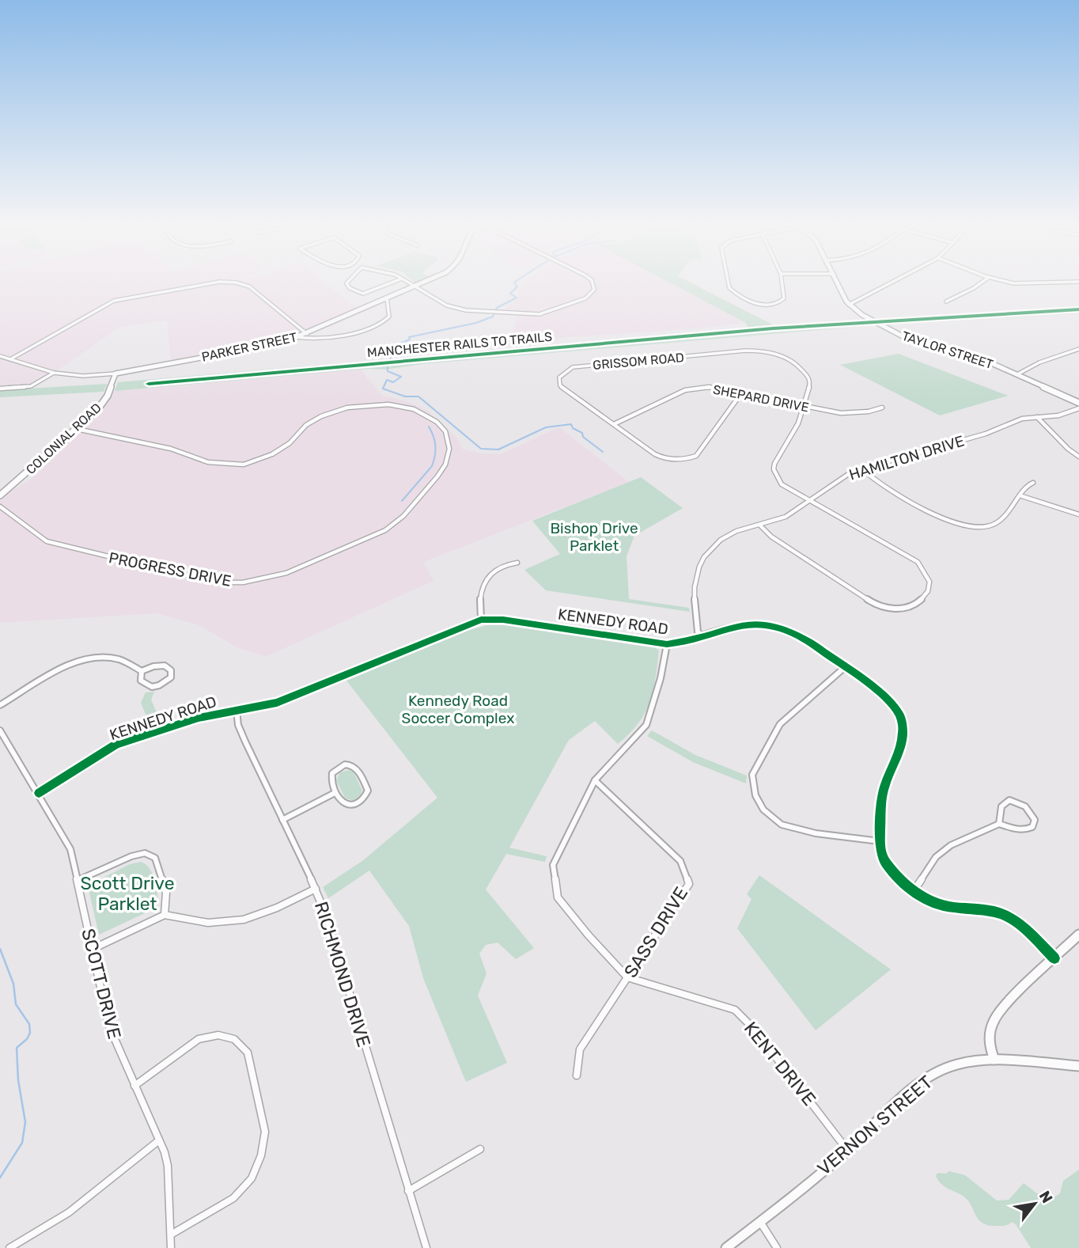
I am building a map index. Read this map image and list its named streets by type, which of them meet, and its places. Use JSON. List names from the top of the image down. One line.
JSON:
{"streets":{"street":["PARKER STREET","TAYLOR STREET","GRISSOM ROAD","SHEPARD DRIVE","COLONIAL ROAD","HAMILTON DRIVE","PROGRESS DRIVE","KENNEDY ROAD","SASS DRIVE","RICHMOND DRIVE","SCOTT DRIVE","KENT DRIVE","VERNON STREET"],"cycle path":["MANCHESTER RAILS TO TRAILS"]},"crossings":[["PARKER STREET","COLONIAL ROAD"],["GRISSOM ROAD","SHEPARD DRIVE"],["GRISSOM ROAD","HAMILTON DRIVE"],["COLONIAL ROAD","PROGRESS DRIVE"],["HAMILTON DRIVE","KENNEDY ROAD"],["KENNEDY ROAD","RICHMOND DRIVE"],["KENNEDY ROAD","SCOTT DRIVE"],["SASS DRIVE","KENT DRIVE"],["KENT DRIVE","VERNON STREET"]],"parks":["Bishop Drive Parklet","Kennedy Road Soccer Complex","Scott Drive Parklet"],"north":"top right"}
